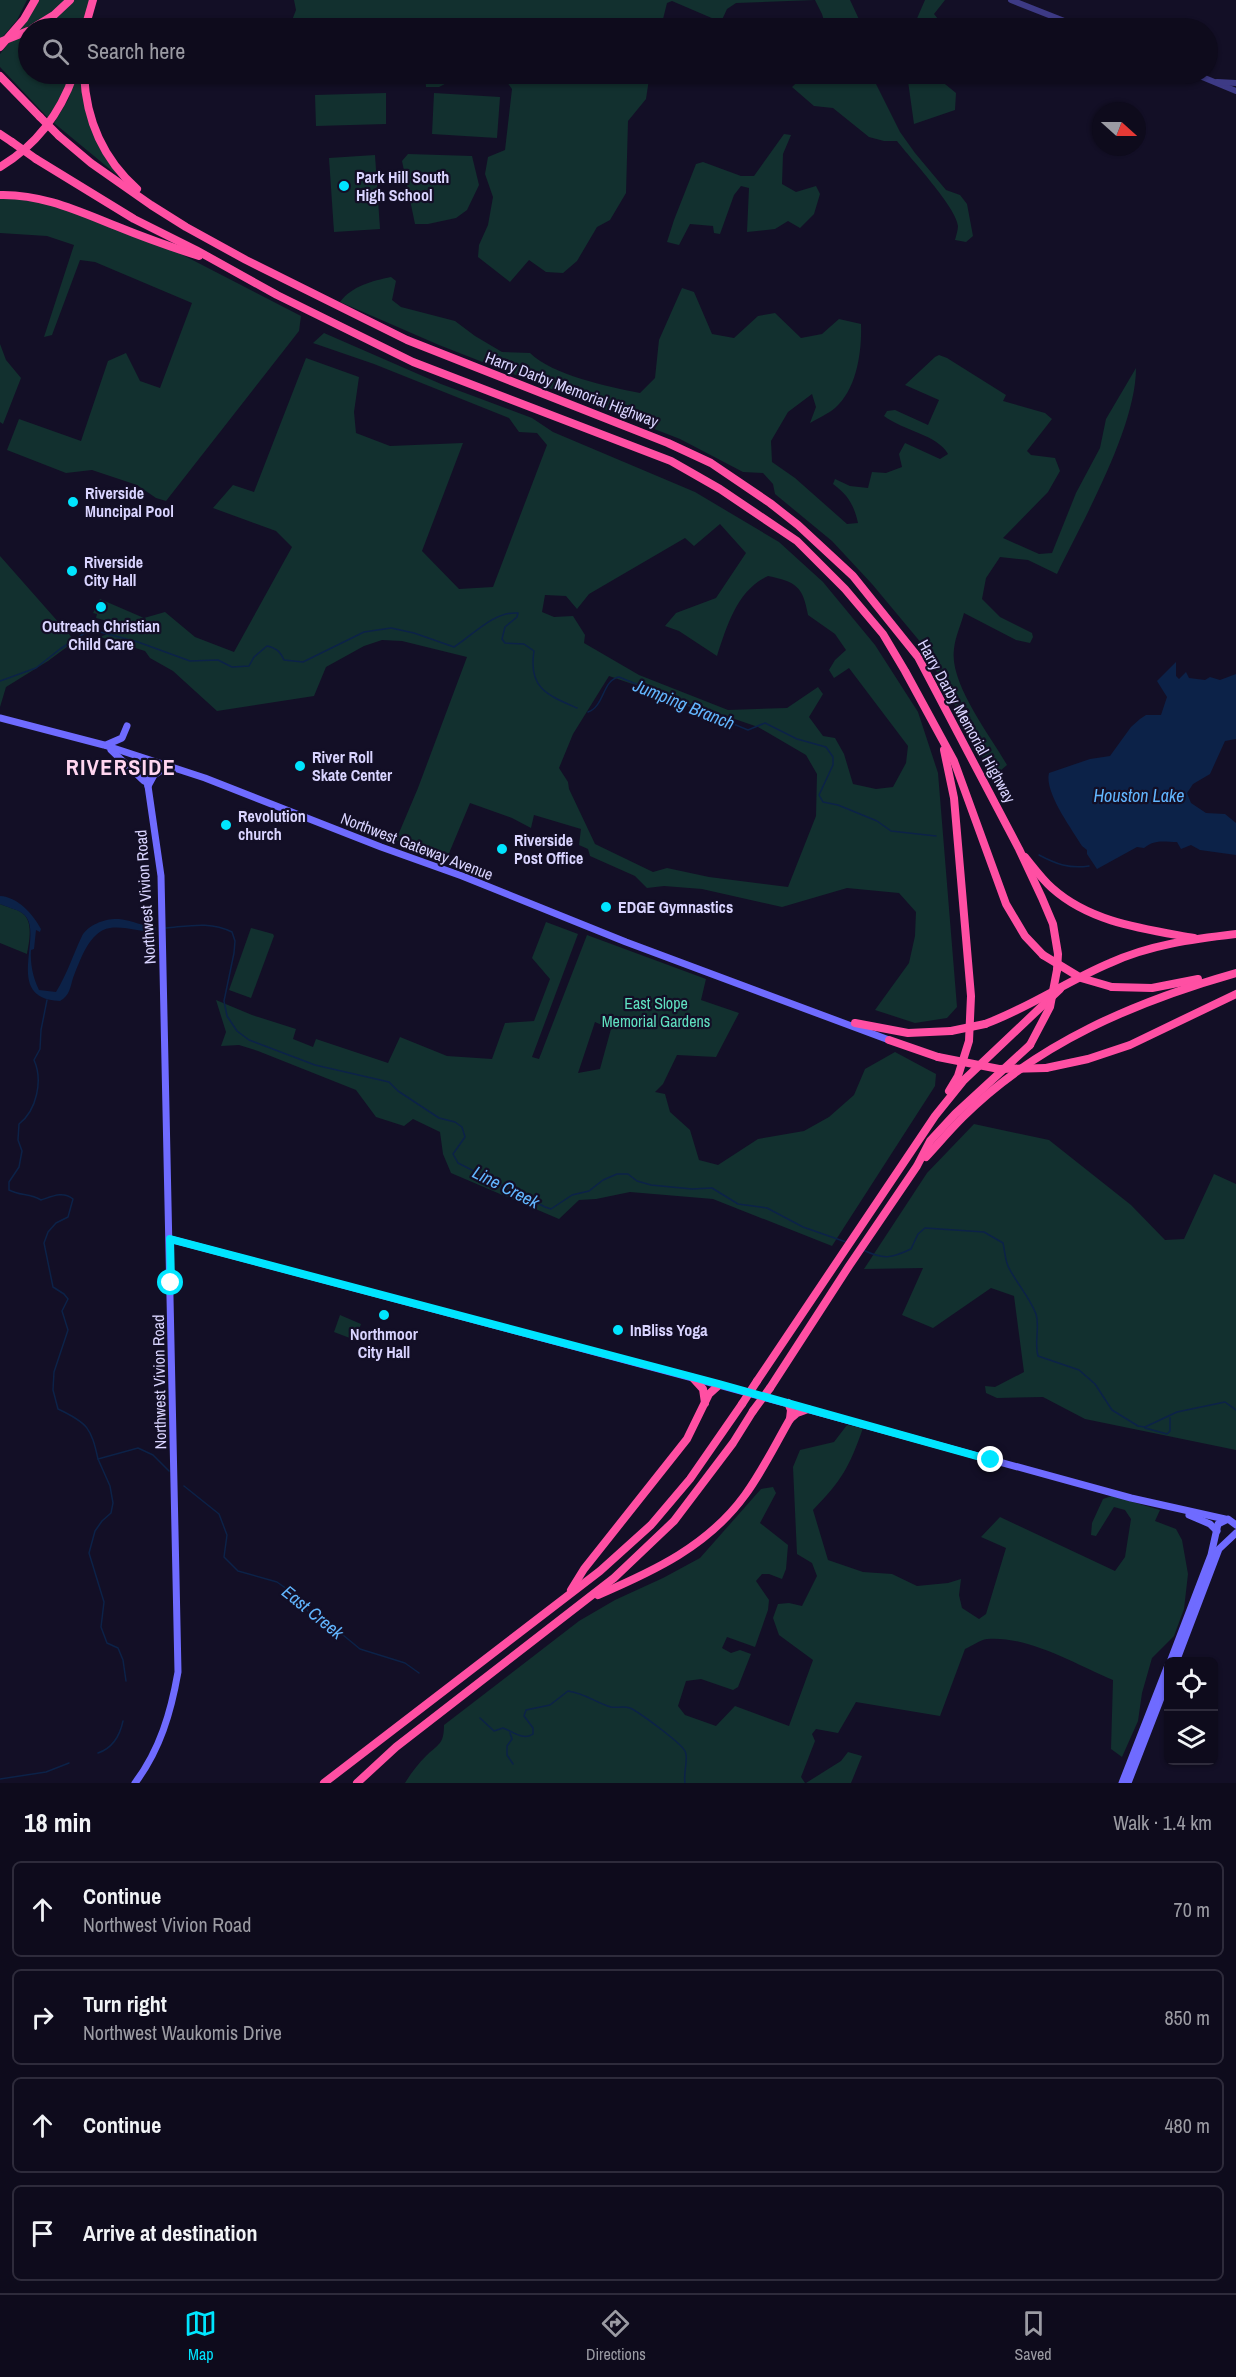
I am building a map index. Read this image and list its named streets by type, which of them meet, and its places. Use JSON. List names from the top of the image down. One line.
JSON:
{"streets":{"highway":["Harry Darby Memorial Highway"],"main road":["Northwest Gateway Avenue","Northwest Vivion Road"]},"crossings":[["Northwest Gateway Avenue","Northwest Vivion Road"]],"districts":["RIVERSIDE"],"water":["Jumping Branch","Houston Lake","Line Creek","East Creek"],"parks":["East Slope Memorial Gardens"],"places":["Park Hill South High School","Riverside Muncipal Pool","Riverside City Hall","Outreach Christian Child Care","River Roll Skate Center","Revolution church","Riverside Post Office","EDGE Gymnastics","Northmoor City Hall","InBliss Yoga"],"north":"right","page":{"search":"Search here","heading":["18 min","Walk · 1.4 km"],"list":[["Continue","Northwest Vivion Road","70 m"],["Turn right","Northwest Waukomis Drive","850 m"],["Continue","480 m"],"Arrive at destination"],"nav":["Map","Directions","Saved"]}}
